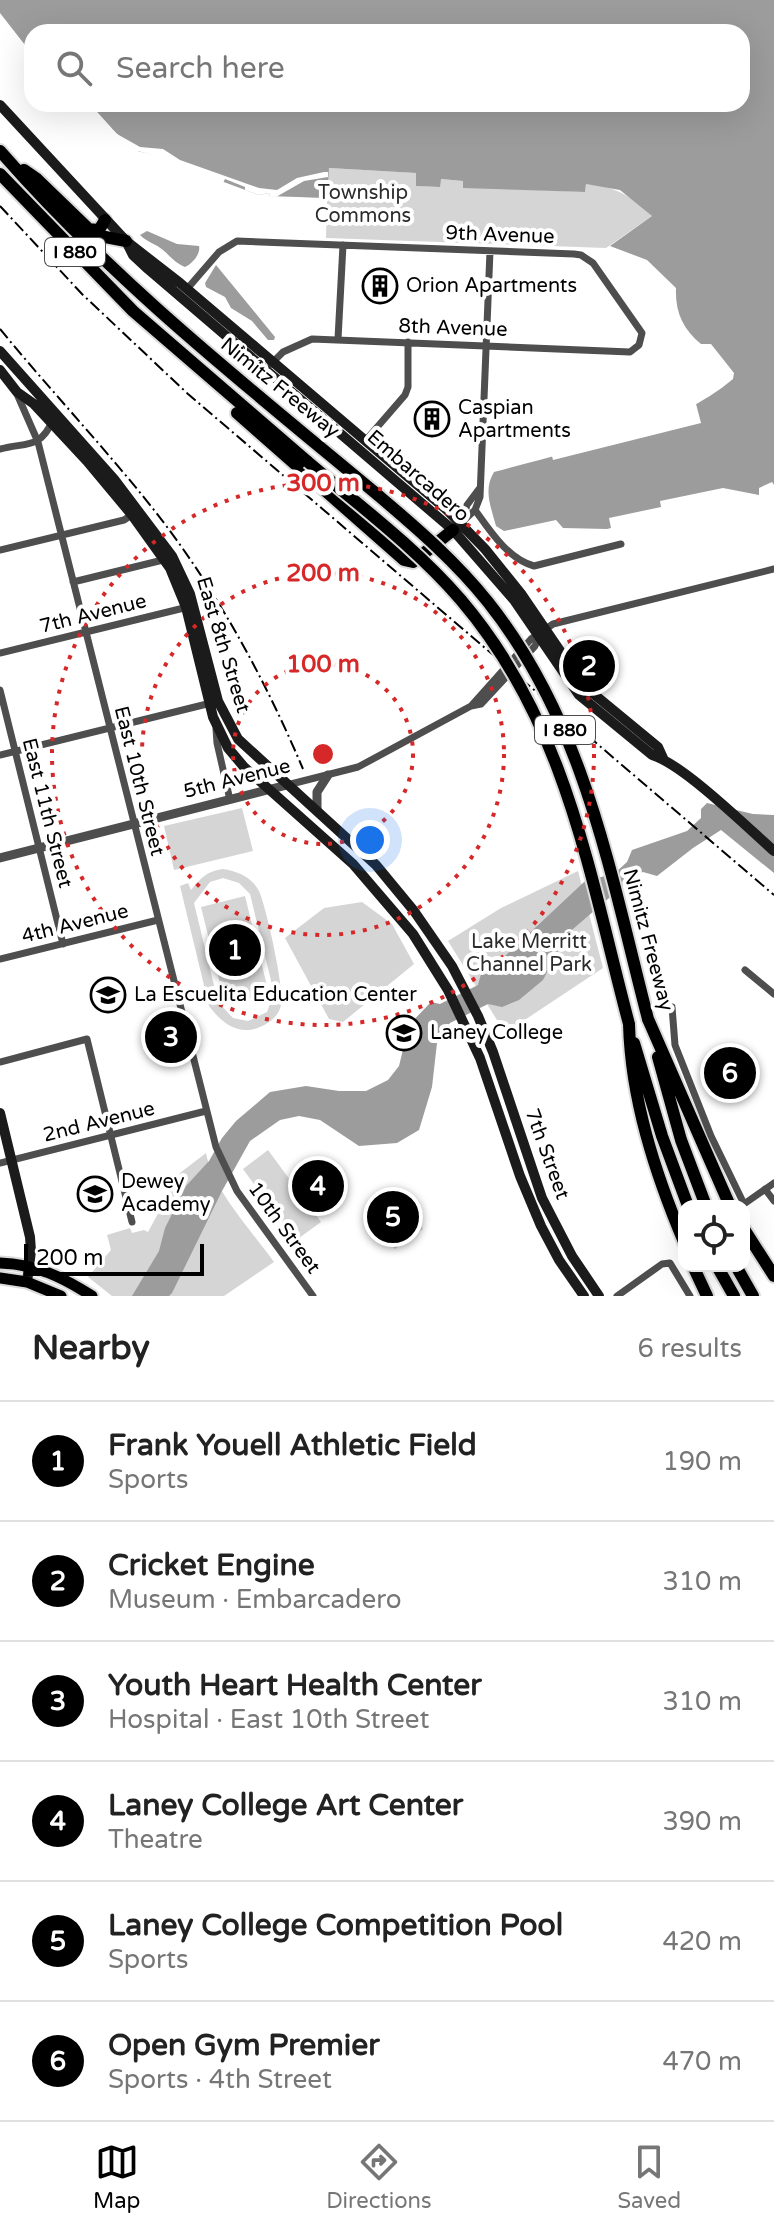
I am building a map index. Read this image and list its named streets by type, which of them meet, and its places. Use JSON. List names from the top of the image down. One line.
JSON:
{"streets":{"highway":["I 880","Nimitz Freeway"],"main road":["Embarcadero","East 8th Street","7th Street"],"street":["9th Avenue","8th Avenue","7th Avenue","5th Avenue","East 10th Street","East 11th Street","4th Avenue","2nd Avenue","10th Street"]},"crossings":[["9th Avenue","8th Avenue"],["9th Avenue","Embarcadero"],["8th Avenue","Embarcadero"],["Embarcadero","5th Avenue"],["7th Avenue","East 8th Street"],["7th Avenue","East 10th Street"],["East 8th Street","5th Avenue"],["East 8th Street","East 10th Street"],["East 8th Street","7th Street"],["5th Avenue","East 10th Street"],["5th Avenue","East 11th Street"],["East 10th Street","4th Avenue"],["East 10th Street","2nd Avenue"],["East 10th Street","10th Street"],["East 11th Street","4th Avenue"]],"parks":["Township Commons","Lake Merritt Channel Park"],"places":{"building":["Orion Apartments","Caspian Apartments"],"school or university":["La Escuelita Education Center","Laney College","Dewey Academy"]},"scale_bar":"200 m","page":{"search":"Search here","pins":["2","1","3","6","4","5"],"scale":"200 m","heading":["Nearby","6 results"],"list":[{"mark":"1","name":"Frank Youell Athletic Field","note":"Sports","value":"190 m"},{"mark":"2","name":"Cricket Engine","note":"Museum · Embarcadero","value":"310 m"},{"mark":"3","name":"Youth Heart Health Center","note":"Hospital · East 10th Street","value":"310 m"},{"mark":"4","name":"Laney College Art Center","note":"Theatre","value":"390 m"},{"mark":"5","name":"Laney College Competition Pool","note":"Sports","value":"420 m"},{"mark":"6","name":"Open Gym Premier","note":"Sports · 4th Street","value":"470 m"}],"nav":["Map","Directions","Saved"]},"rings":["300 m","200 m","100 m"]}
